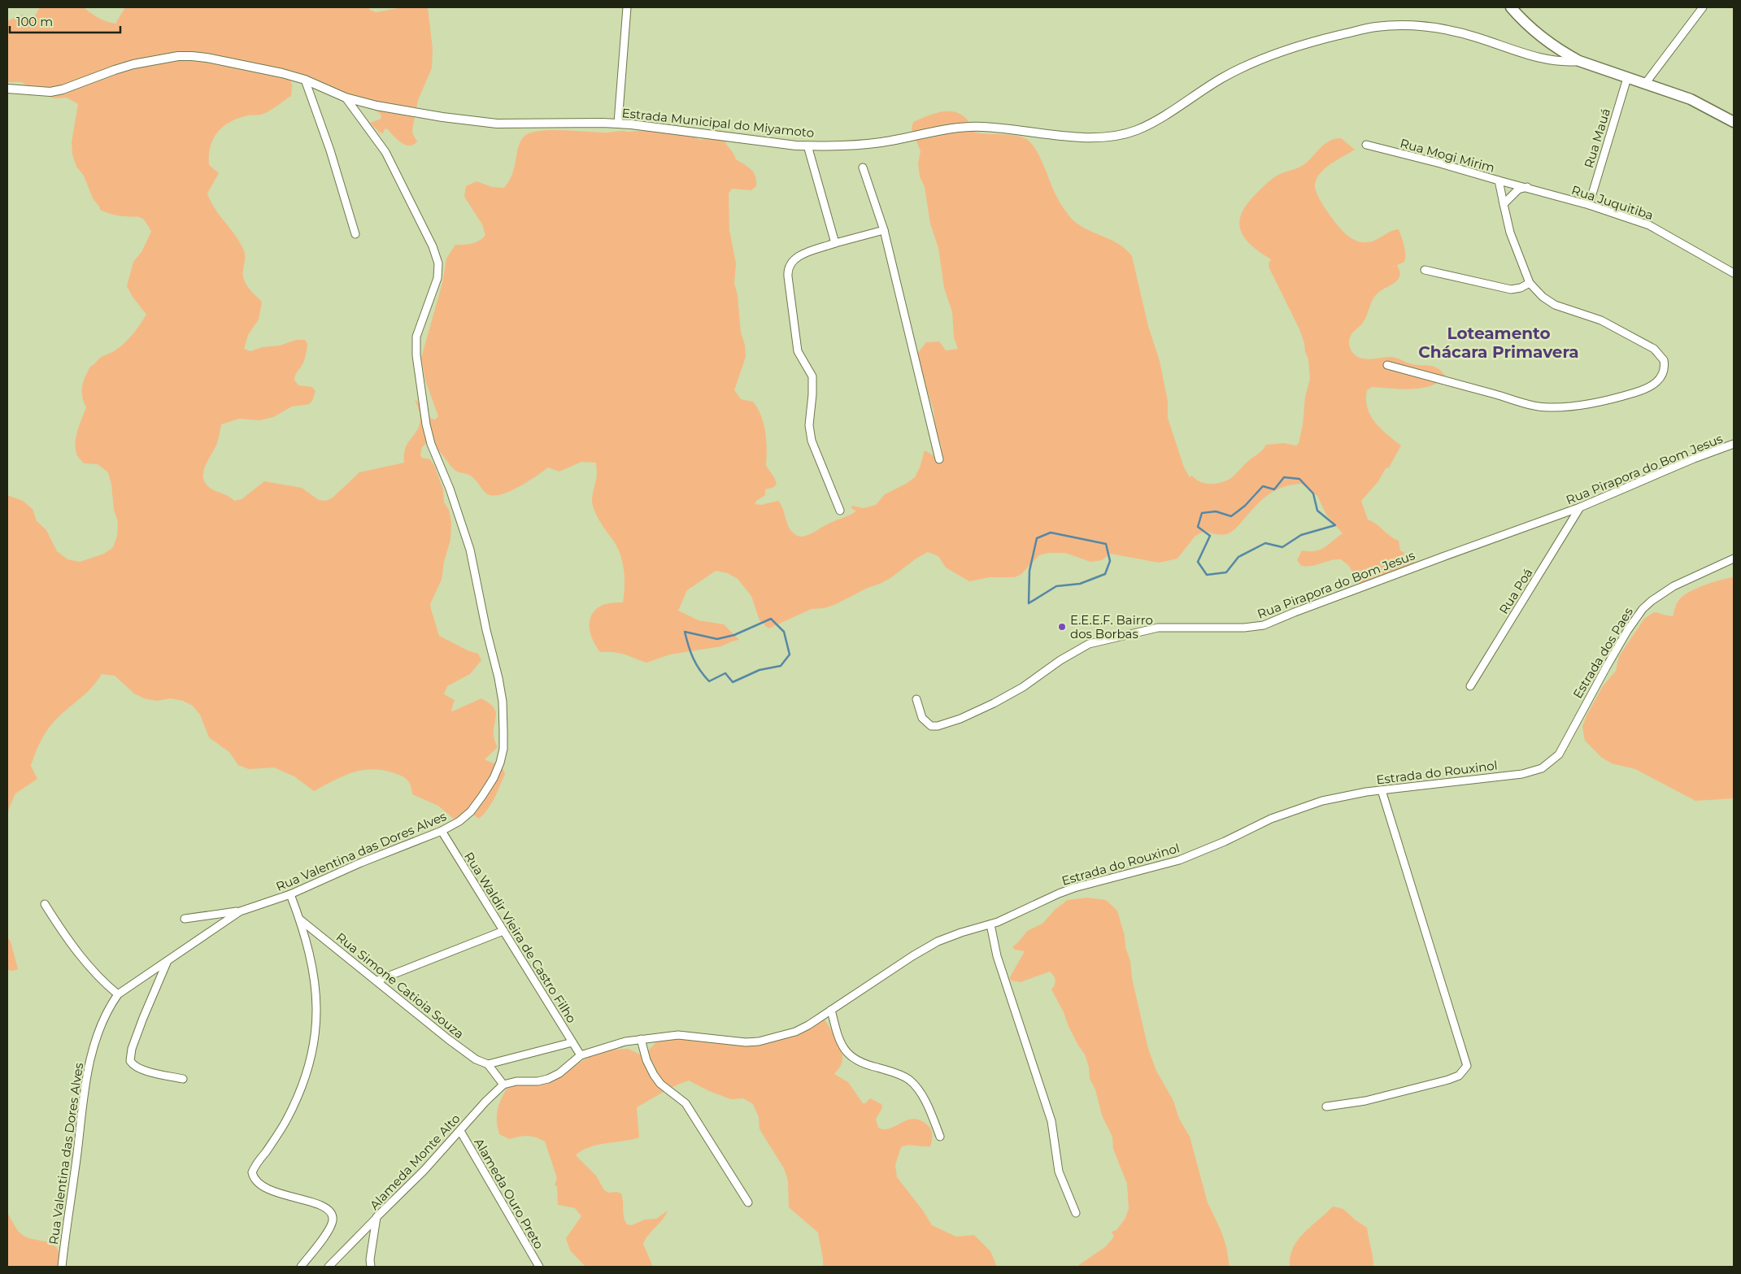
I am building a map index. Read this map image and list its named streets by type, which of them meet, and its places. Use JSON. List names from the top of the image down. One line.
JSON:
{"streets":{"street":["Estrada Municipal do Miyamoto","Rua Mauá","Rua Mogi Mirim","Rua Juquitiba","Rua Pirapora do Bom Jesus","Rua Poá","Estrada dos Paes","Estrada do Rouxinol","Rua Valentina das Dores Alves","Rua Waldir Vieira de Castro Filho","Rua Simone Catioia Souza","Alameda Monte Alto","Alameda Ouro Preto"]},"crossings":[["Estrada Municipal do Miyamoto","Rua Valentina das Dores Alves"],["Rua Mauá","Rua Juquitiba"],["Rua Mogi Mirim","Rua Juquitiba"],["Rua Pirapora do Bom Jesus","Rua Poá"],["Estrada dos Paes","Estrada do Rouxinol"],["Estrada do Rouxinol","Rua Waldir Vieira de Castro Filho"],["Estrada do Rouxinol","Rua Simone Catioia Souza"],["Estrada do Rouxinol","Alameda Monte Alto"],["Rua Valentina das Dores Alves","Rua Waldir Vieira de Castro Filho"],["Rua Simone Catioia Souza","Alameda Monte Alto"],["Alameda Monte Alto","Alameda Ouro Preto"]],"districts":["Loteamento Chácara Primavera"],"places":["E.E.E.F. Bairro dos Borbas"],"scale_bar":"100 m"}
